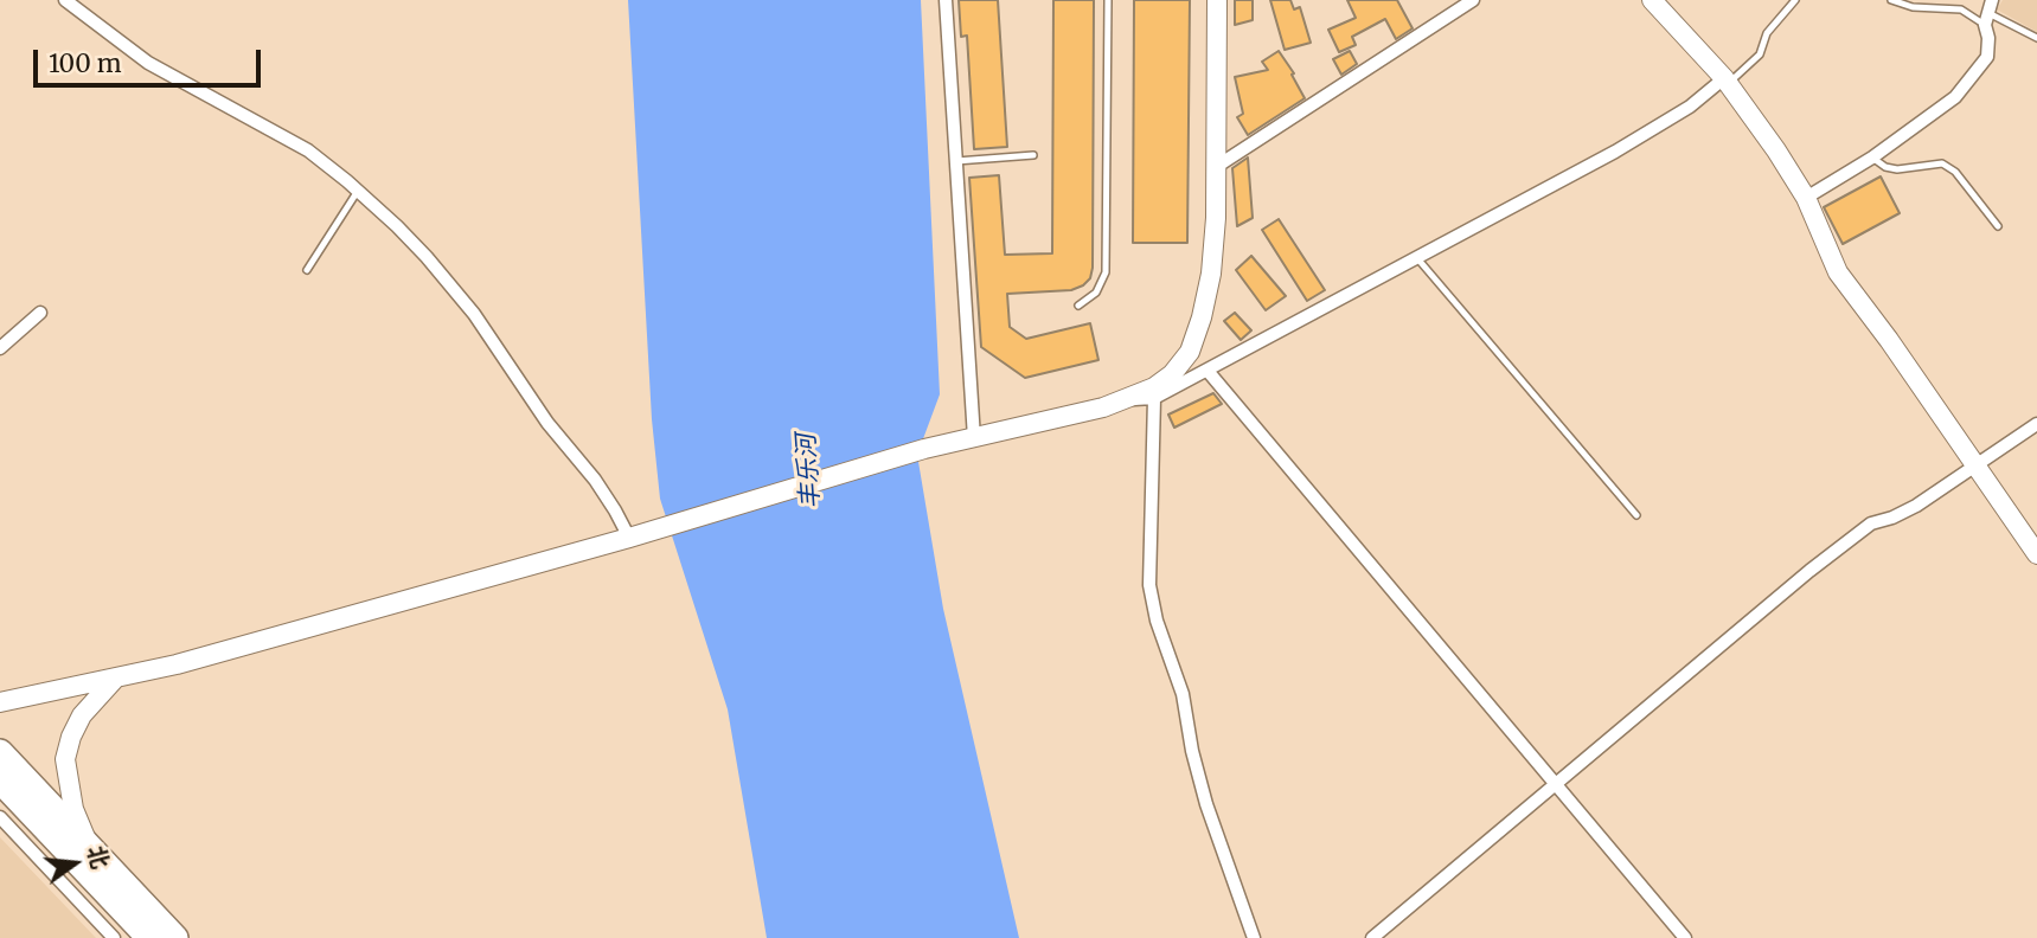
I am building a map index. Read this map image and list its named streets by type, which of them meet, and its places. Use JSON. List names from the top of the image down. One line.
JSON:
{"water":["丰乐河"],"scale_bar":"100 m","north":"right"}
